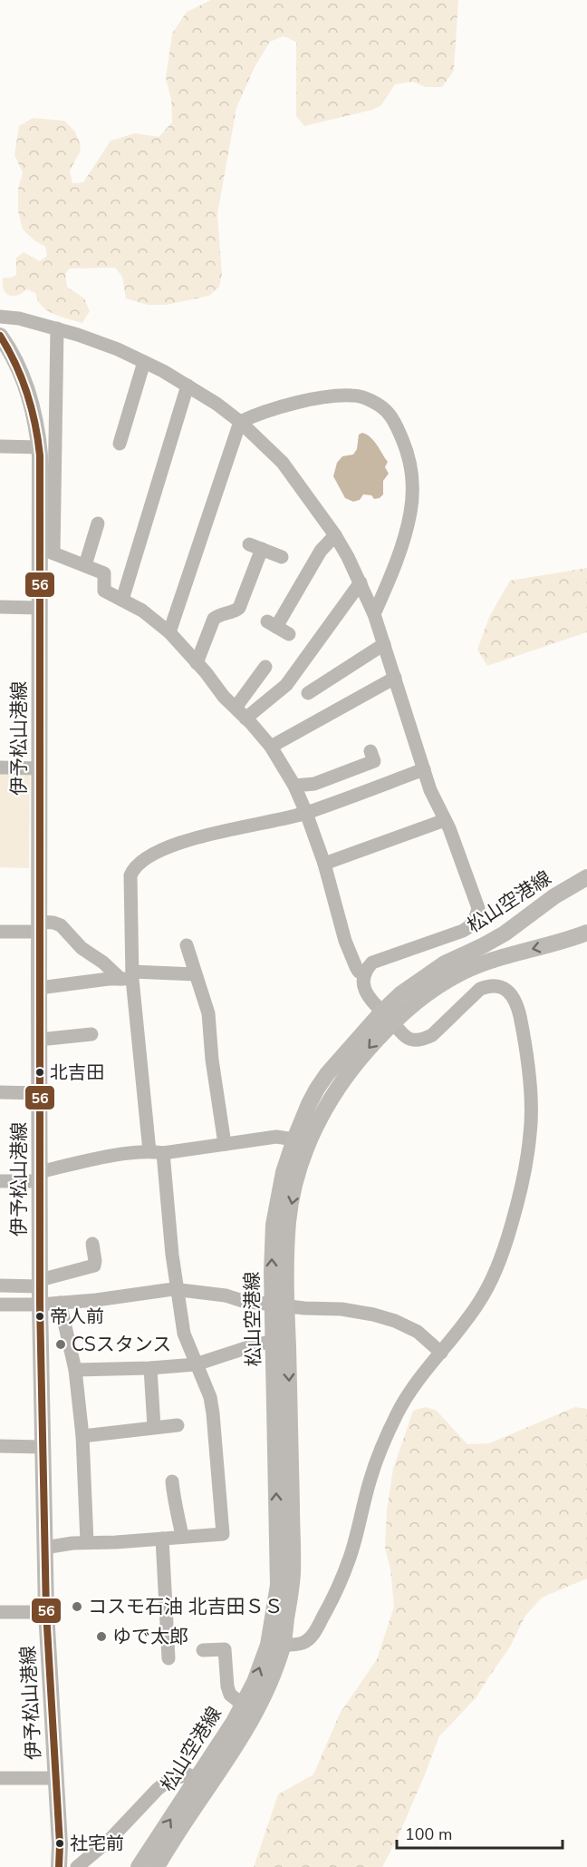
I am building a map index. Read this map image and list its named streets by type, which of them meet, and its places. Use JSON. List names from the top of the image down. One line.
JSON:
{"streets":{"main road":["伊予松山港線","松山空港線"]},"places":["北吉田","帝人前","CSスタンス","コスモ石油 北吉田ＳＳ","ゆで太郎","社宅前"],"lines":["transit line 56"],"scale_bar":"100 m"}
